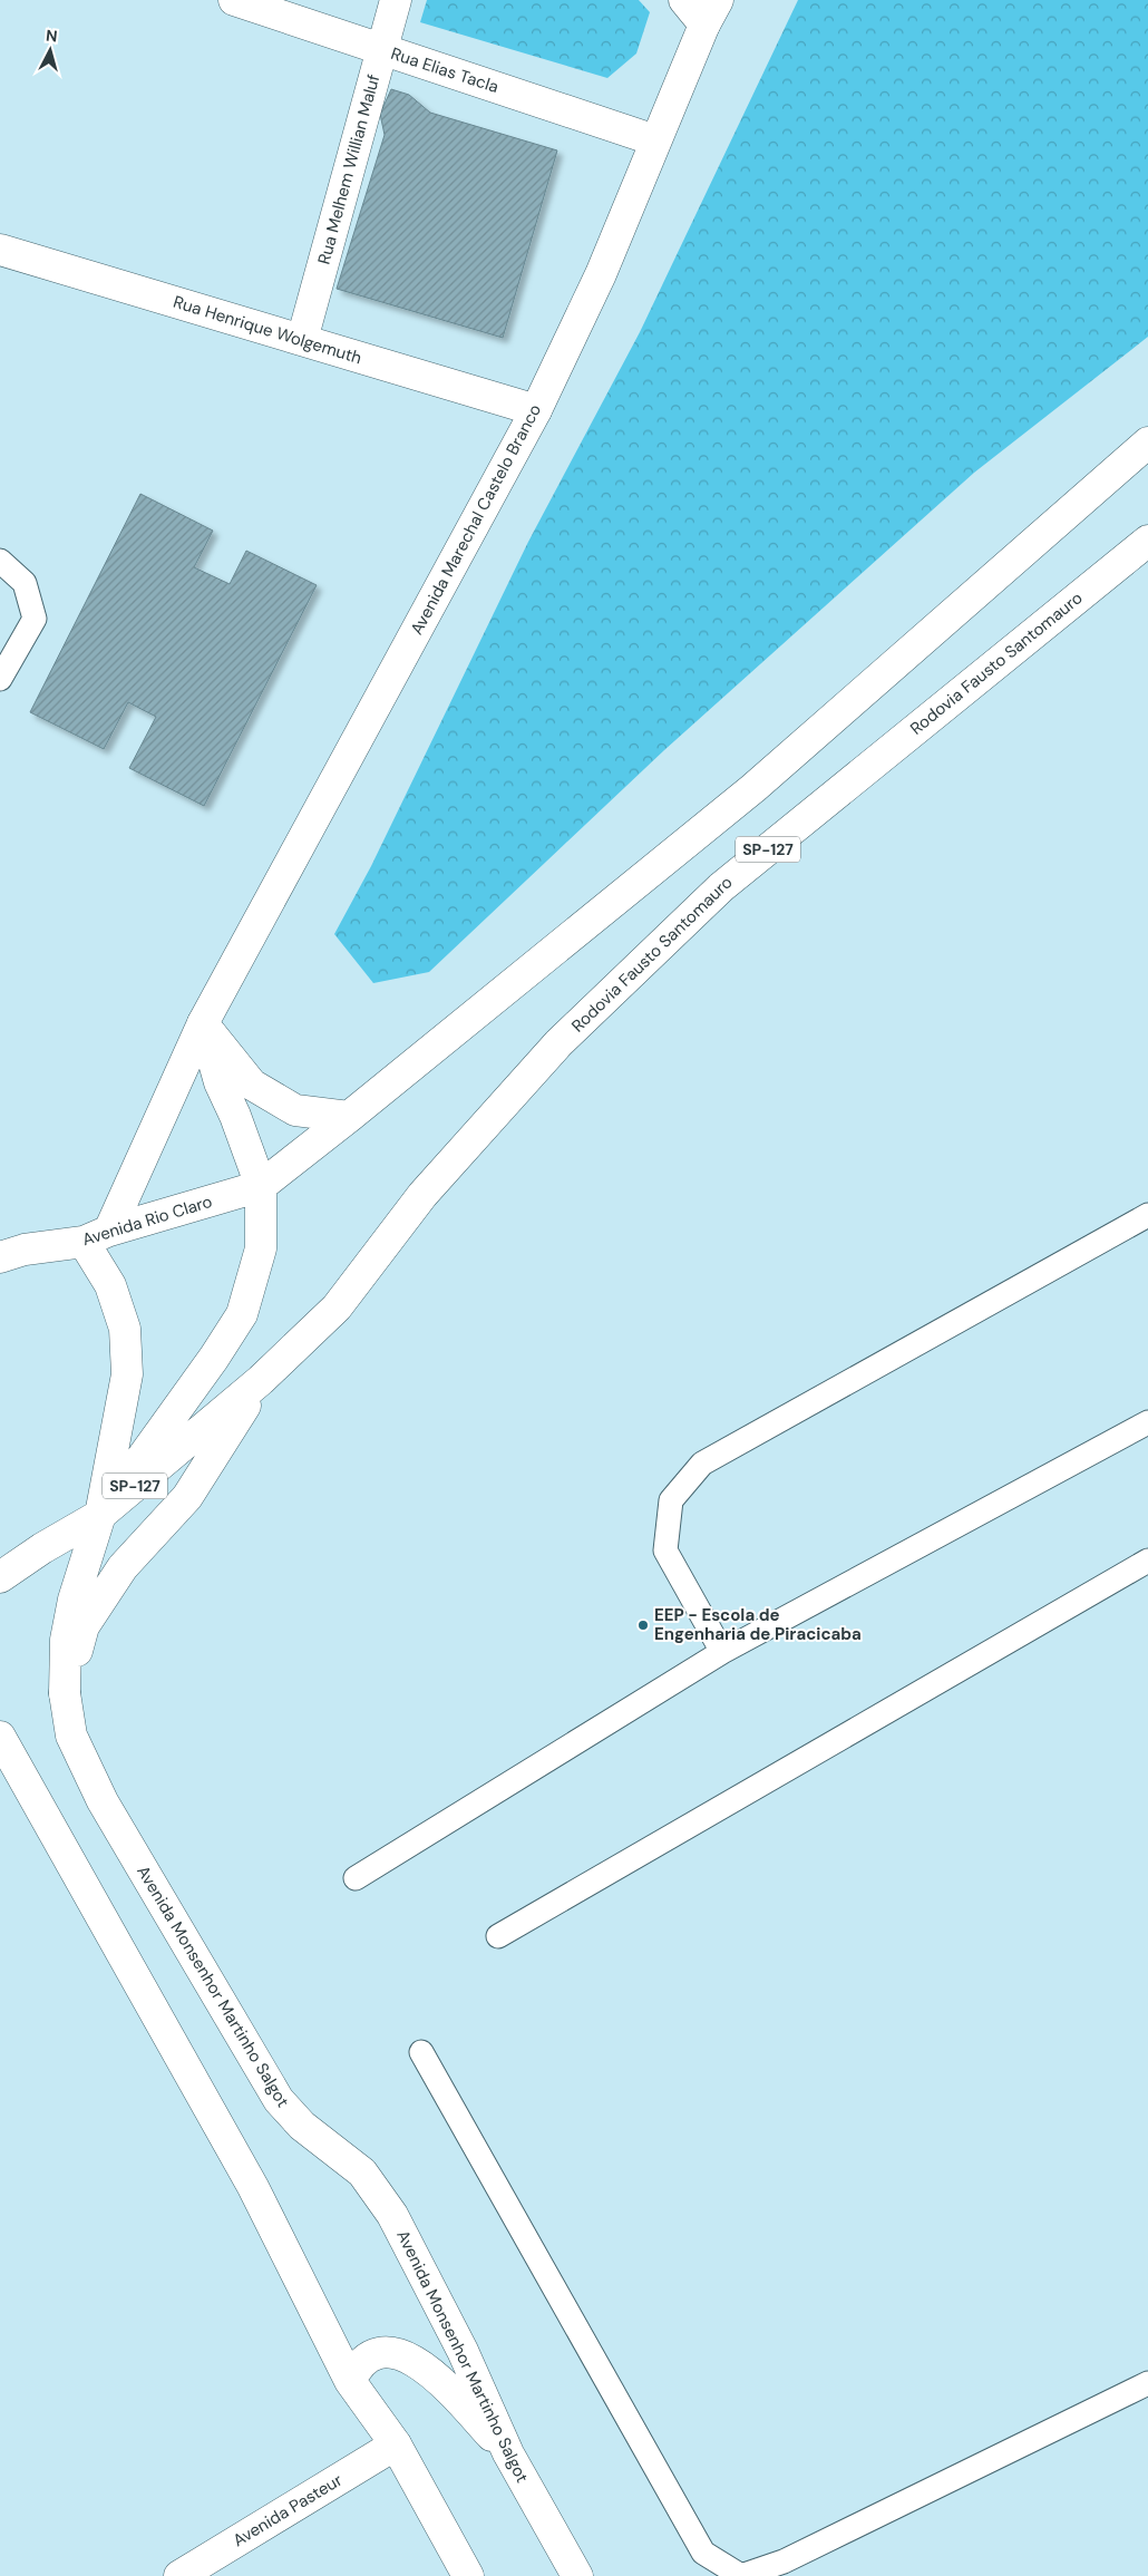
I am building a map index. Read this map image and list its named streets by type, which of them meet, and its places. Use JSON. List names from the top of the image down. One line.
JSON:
{"streets":{"main road":["Rua Elias Tacla","Rua Melhem Willian Maluf","Rua Henrique Wolgemuth","Avenida Marechal Castelo Branco","Rodovia Fausto Santomauro","SP-127","Avenida Rio Claro","Avenida Monsenhor Martinho Salgot","Avenida Pasteur"]},"crossings":[["Rua Elias Tacla","Rua Melhem Willian Maluf"],["Rua Elias Tacla","Avenida Marechal Castelo Branco"],["Rua Melhem Willian Maluf","Rua Henrique Wolgemuth"],["Rua Henrique Wolgemuth","Avenida Marechal Castelo Branco"],["Avenida Marechal Castelo Branco","Avenida Rio Claro"],["Rodovia Fausto Santomauro","SP-127"],["SP-127","Avenida Monsenhor Martinho Salgot"]],"places":["EEP - Escola de Engenharia de Piracicaba"],"north":"top"}
